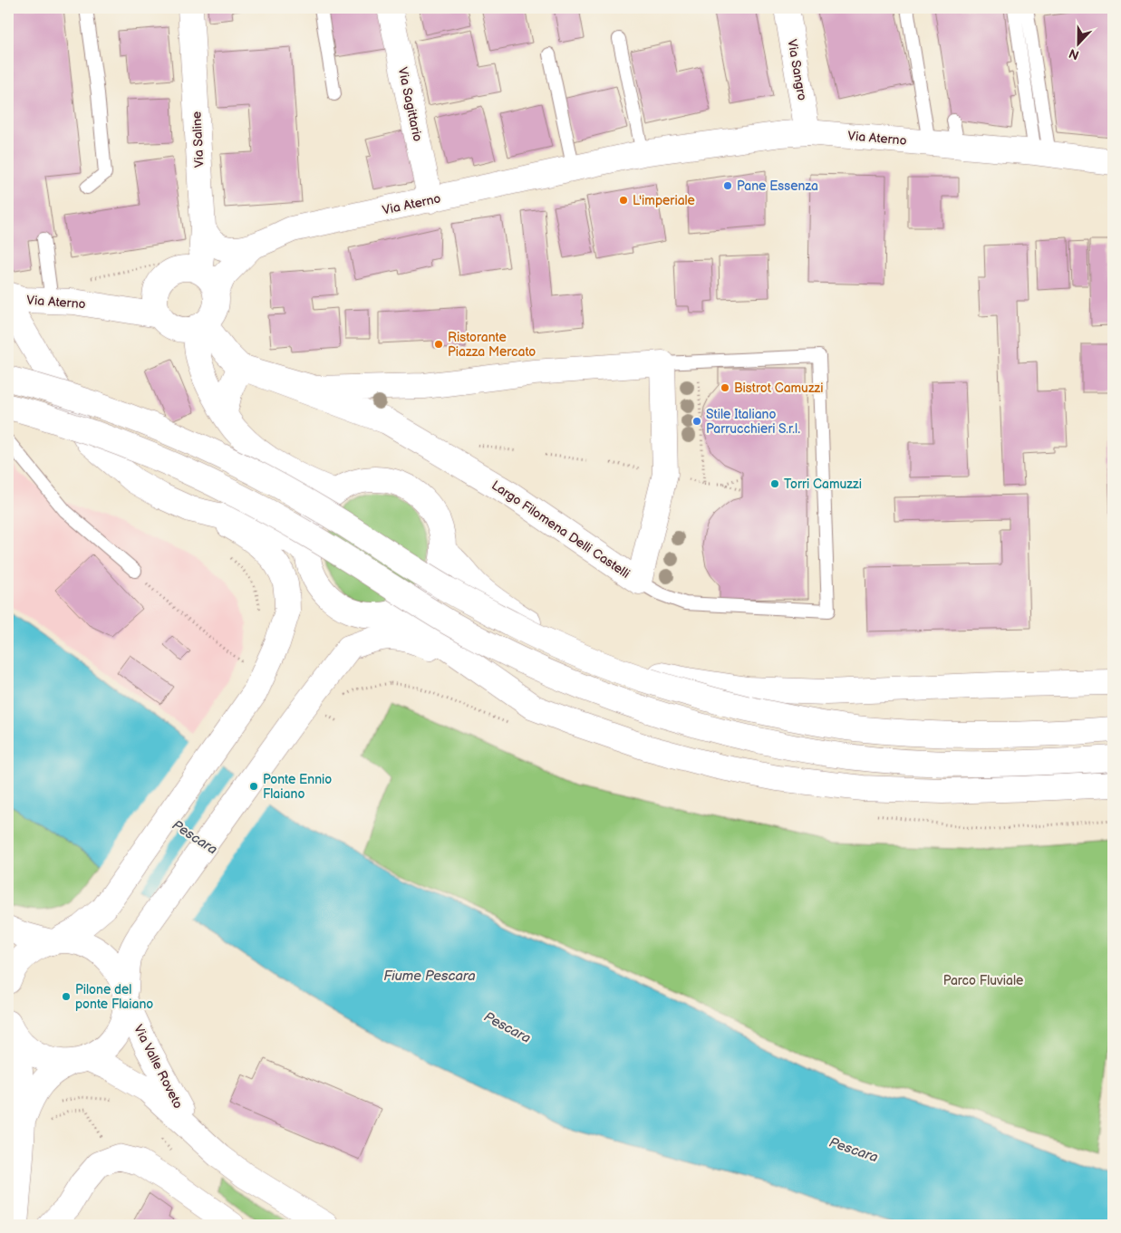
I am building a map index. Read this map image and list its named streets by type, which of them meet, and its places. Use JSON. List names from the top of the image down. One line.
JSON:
{"streets":{"main road":["Via Sangro","Via Sagittario","Via Aterno","Via Saline","Largo Filomena Delli Castelli","Via Valle Roveto"]},"crossings":[["Via Sangro","Via Aterno"],["Via Sagittario","Via Aterno"],["Via Aterno","Via Saline"],["Via Aterno","Largo Filomena Delli Castelli"],["Via Saline","Largo Filomena Delli Castelli"]],"water":["Pescara","Fiume Pescara"],"parks":["Parco Fluviale"],"places":["Pane Essenza","L'imperiale","Ristorante Piazza Mercato","Bistrot Camuzzi","Stile Italiano Parrucchieri S.r.l.","Torri Camuzzi","Ponte Ennio Flaiano","Pilone del ponte Flaiano"],"north":"bottom"}
